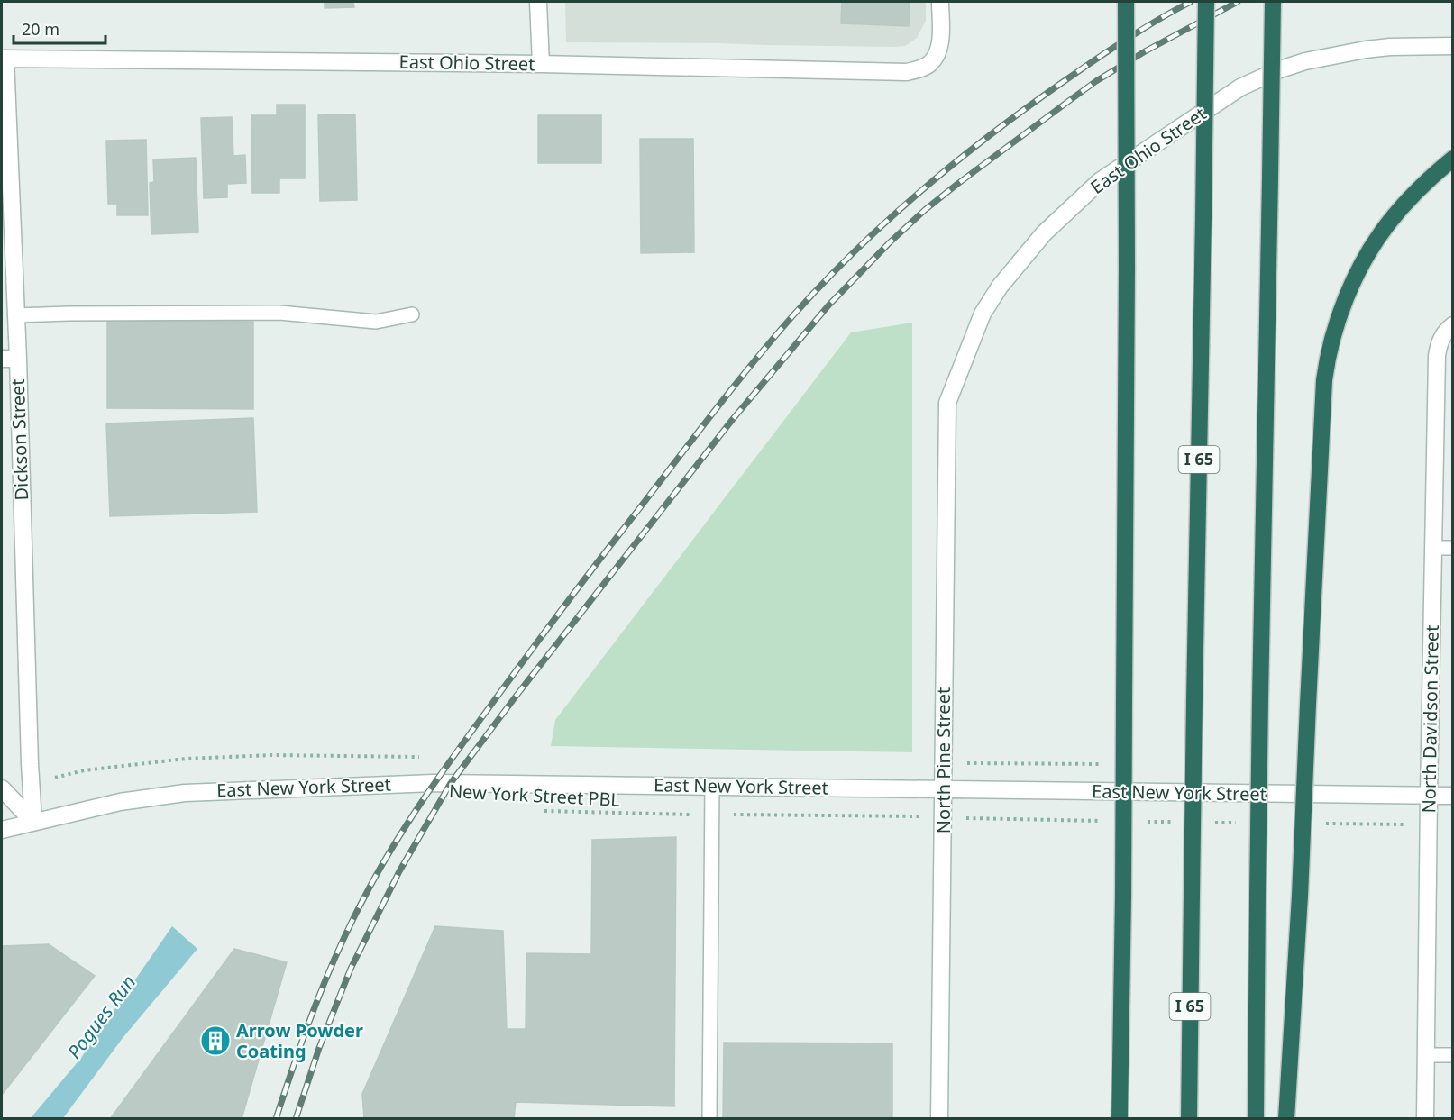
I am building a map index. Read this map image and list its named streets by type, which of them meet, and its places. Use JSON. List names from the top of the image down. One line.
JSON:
{"streets":{"highway":["I 65"],"main road":["East Ohio Street","Dickson Street","North Davidson Street","North Pine Street","East New York Street"],"path":["New York Street PBL"]},"crossings":[["East Ohio Street","Dickson Street"],["East Ohio Street","North Pine Street"],["Dickson Street","East New York Street"],["North Davidson Street","East New York Street"],["North Pine Street","East New York Street"]],"water":["Pogues Run"],"places":{"building":["Arrow Powder Coating"]},"scale_bar":"20 m"}
